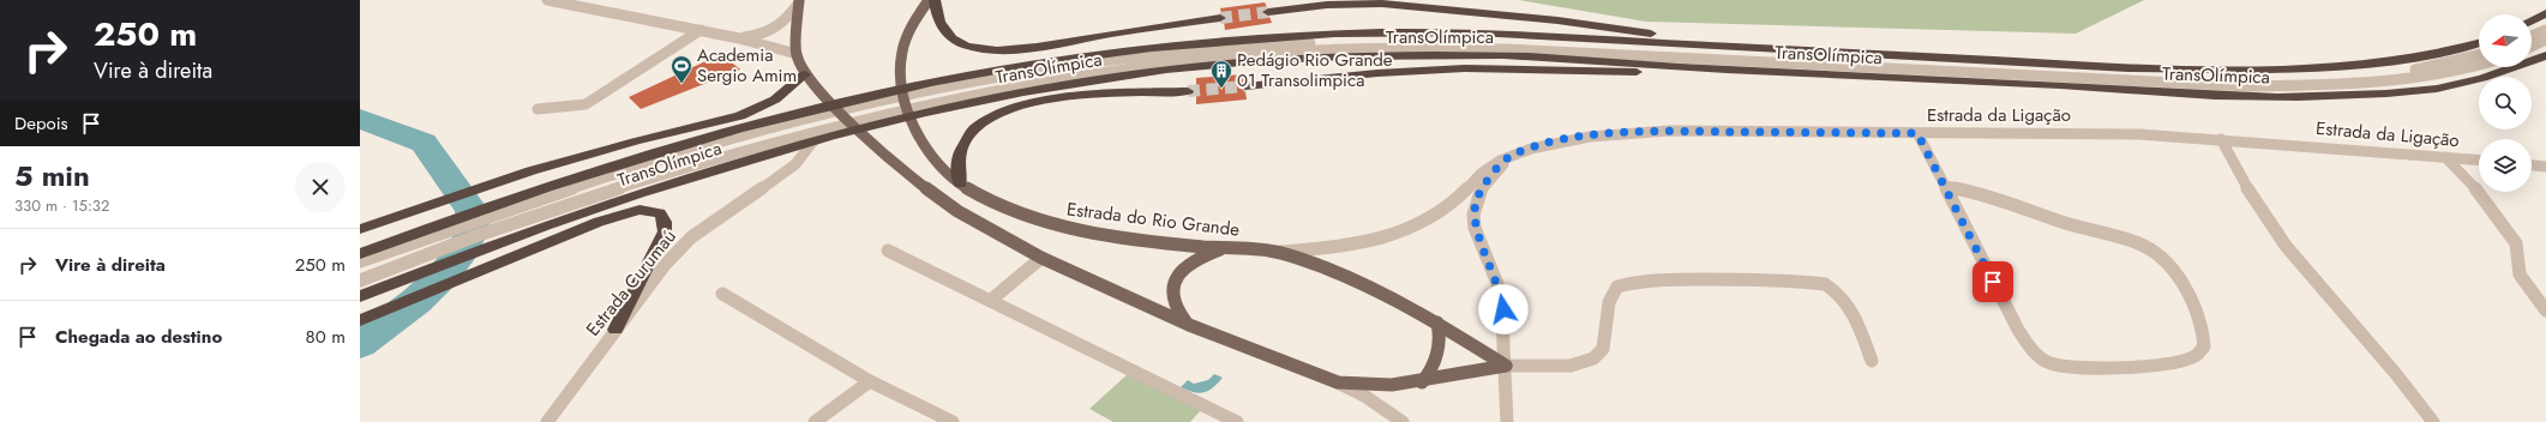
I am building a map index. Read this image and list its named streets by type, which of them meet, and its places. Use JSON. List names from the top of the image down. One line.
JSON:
{"streets":{"highway":["TransOlímpica"],"main road":["Estrada do Rio Grande"],"street":["Estrada da Ligação","Estrada Curumaú"]},"crossings":[["Estrada da Ligação","Estrada do Rio Grande"]],"places":{"sports":["Academia Sergio Amim"],"building":["Pedágio Rio Grande 01 Transolimpica"]},"north":"left","page":{"turn":["250 m","Vire à direita"],"then":"Depois","heading":["5 min","330 m · 15:32"],"list":[{"name":"Vire à direita","value":"250 m"},{"name":"Chegada ao destino","value":"80 m"}]}}
